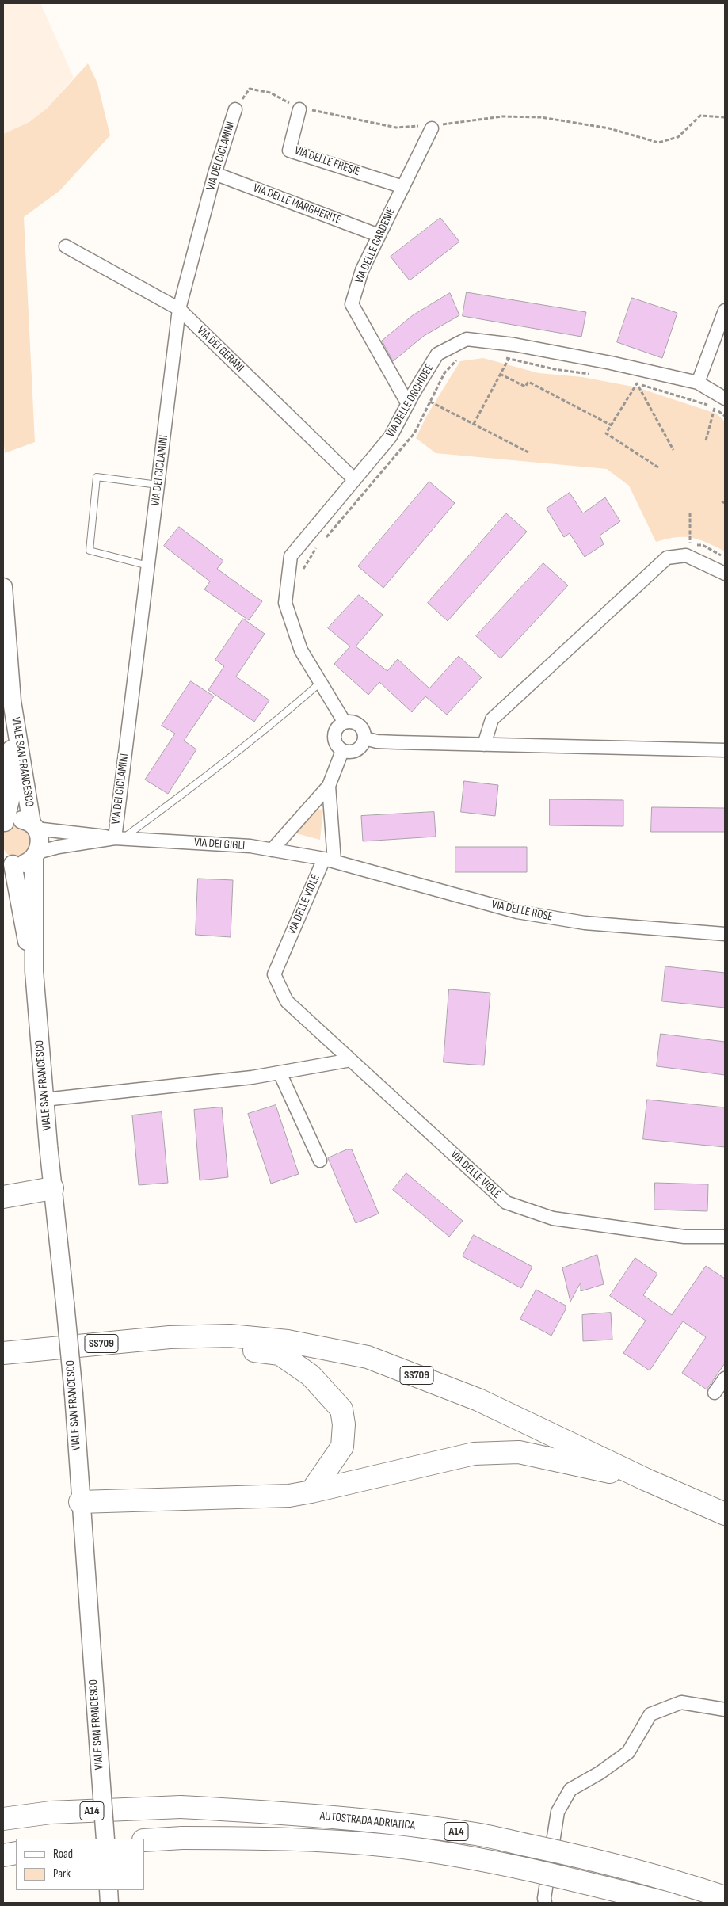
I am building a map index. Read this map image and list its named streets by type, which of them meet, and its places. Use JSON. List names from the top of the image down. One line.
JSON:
{"streets":{"highway":["SS709","A14","AUTOSTRADA ADRIATICA"],"street":["VIA DEI CICLAMINI","VIA DELLE FRESIE","VIA DELLE MARGHERITE","VIA DELLE GARDENIE","VIA DEI GERANI","VIA DELLE ORCHIDEE","VIALE SAN FRANCESCO","VIA DEI GIGLI","VIA DELLE VIOLE","VIA DELLE ROSE"]},"crossings":[["VIA DEI CICLAMINI","VIA DELLE MARGHERITE"],["VIA DEI CICLAMINI","VIA DEI GERANI"],["VIA DEI CICLAMINI","VIA DEI GIGLI"],["VIA DELLE FRESIE","VIA DELLE GARDENIE"],["VIA DELLE MARGHERITE","VIA DELLE GARDENIE"],["VIA DELLE GARDENIE","VIA DELLE ORCHIDEE"],["VIA DEI GERANI","VIA DELLE ORCHIDEE"],["VIALE SAN FRANCESCO","VIA DEI GIGLI"],["VIA DEI GIGLI","VIA DELLE VIOLE"],["VIA DEI GIGLI","VIA DELLE ROSE"],["VIA DELLE VIOLE","VIA DELLE ROSE"]],"legend":["Road","Park"]}
